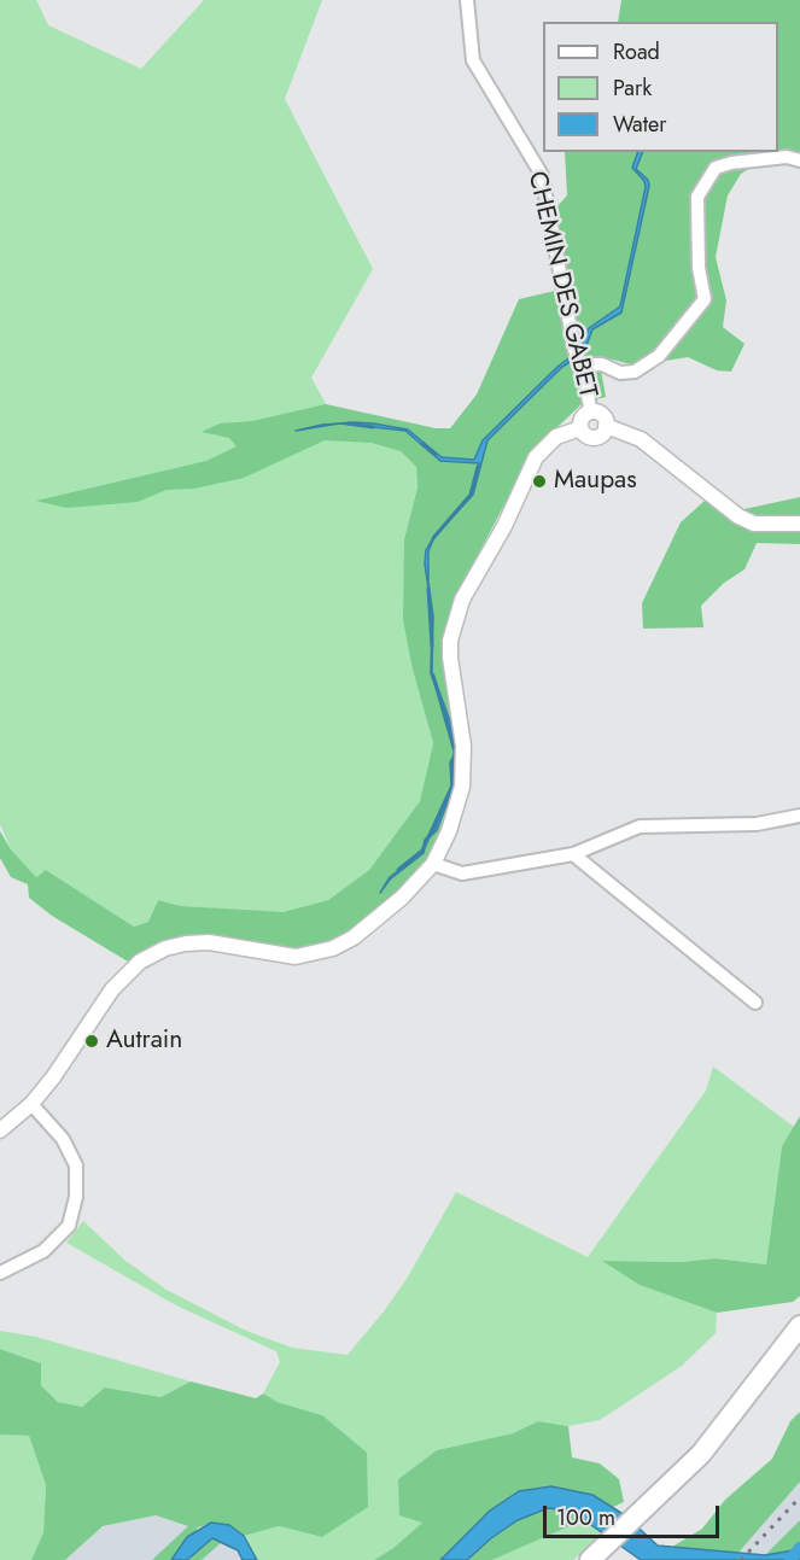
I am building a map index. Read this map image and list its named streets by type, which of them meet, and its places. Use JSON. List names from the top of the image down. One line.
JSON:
{"streets":{"street":["CHEMIN DES GABET"]},"places":["Maupas","Autrain"],"legend":["Road","Park","Water"],"scale_bar":"100 m"}
